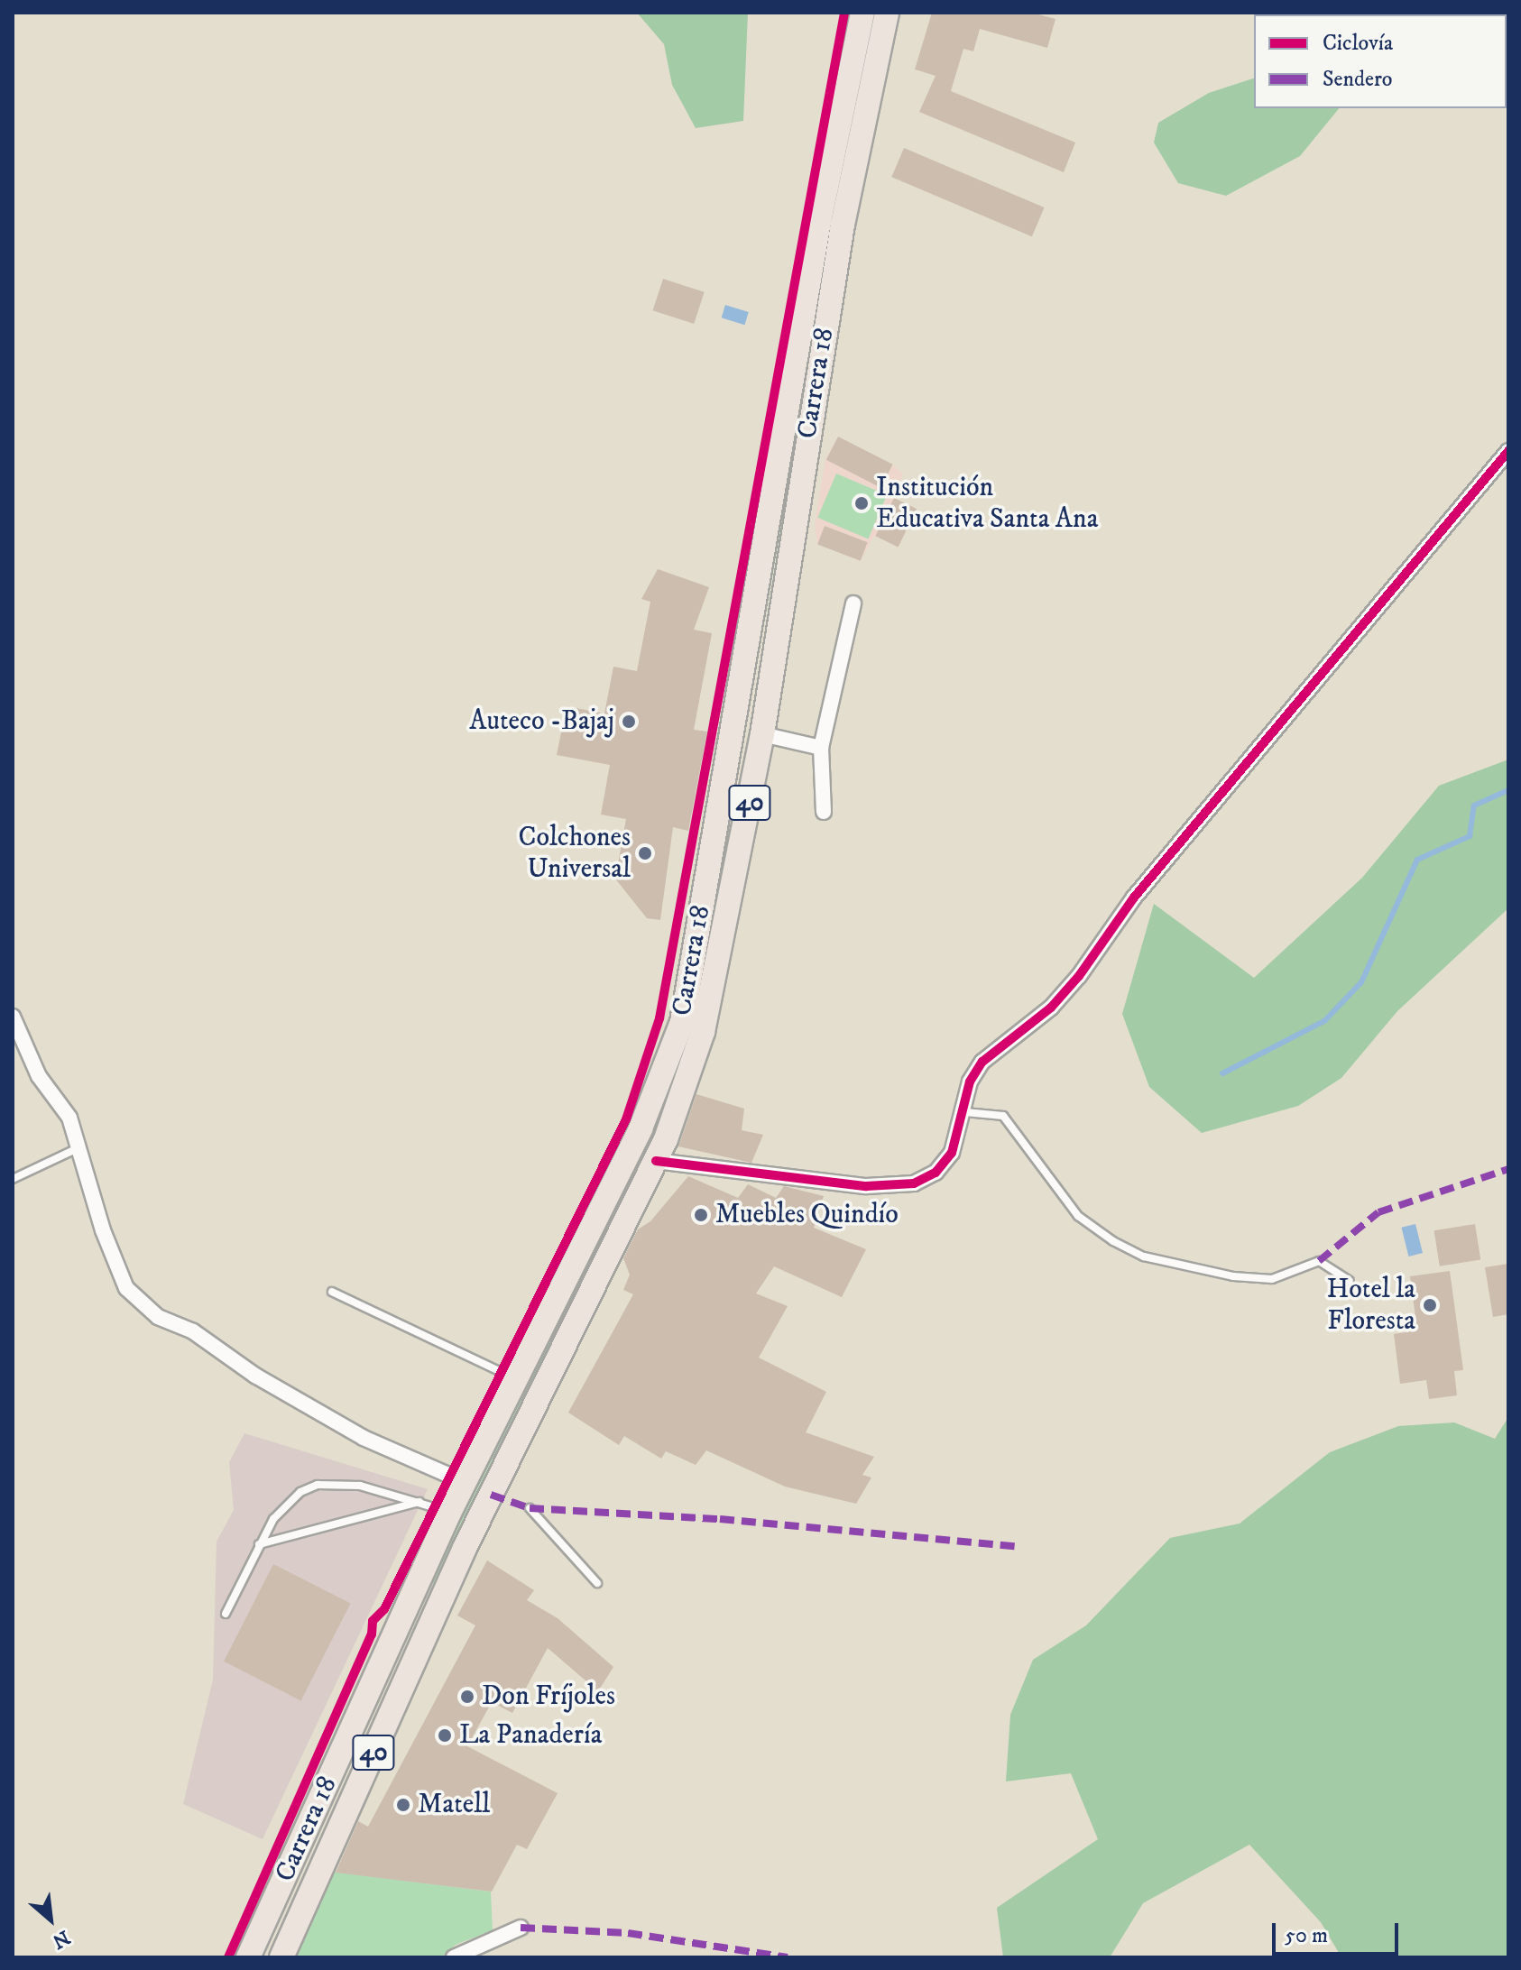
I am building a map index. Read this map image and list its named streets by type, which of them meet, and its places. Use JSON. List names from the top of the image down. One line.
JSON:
{"streets":{"main road":["Carrera 18","40"]},"places":["Institución Educativa Santa Ana","Auteco -Bajaj","Colchones Universal","Muebles Quindío","Hotel la Floresta","Don Fríjoles","La Panadería","Matell"],"legend":["Ciclovía","Sendero"],"scale_bar":"50 m","north":"bottom right"}
